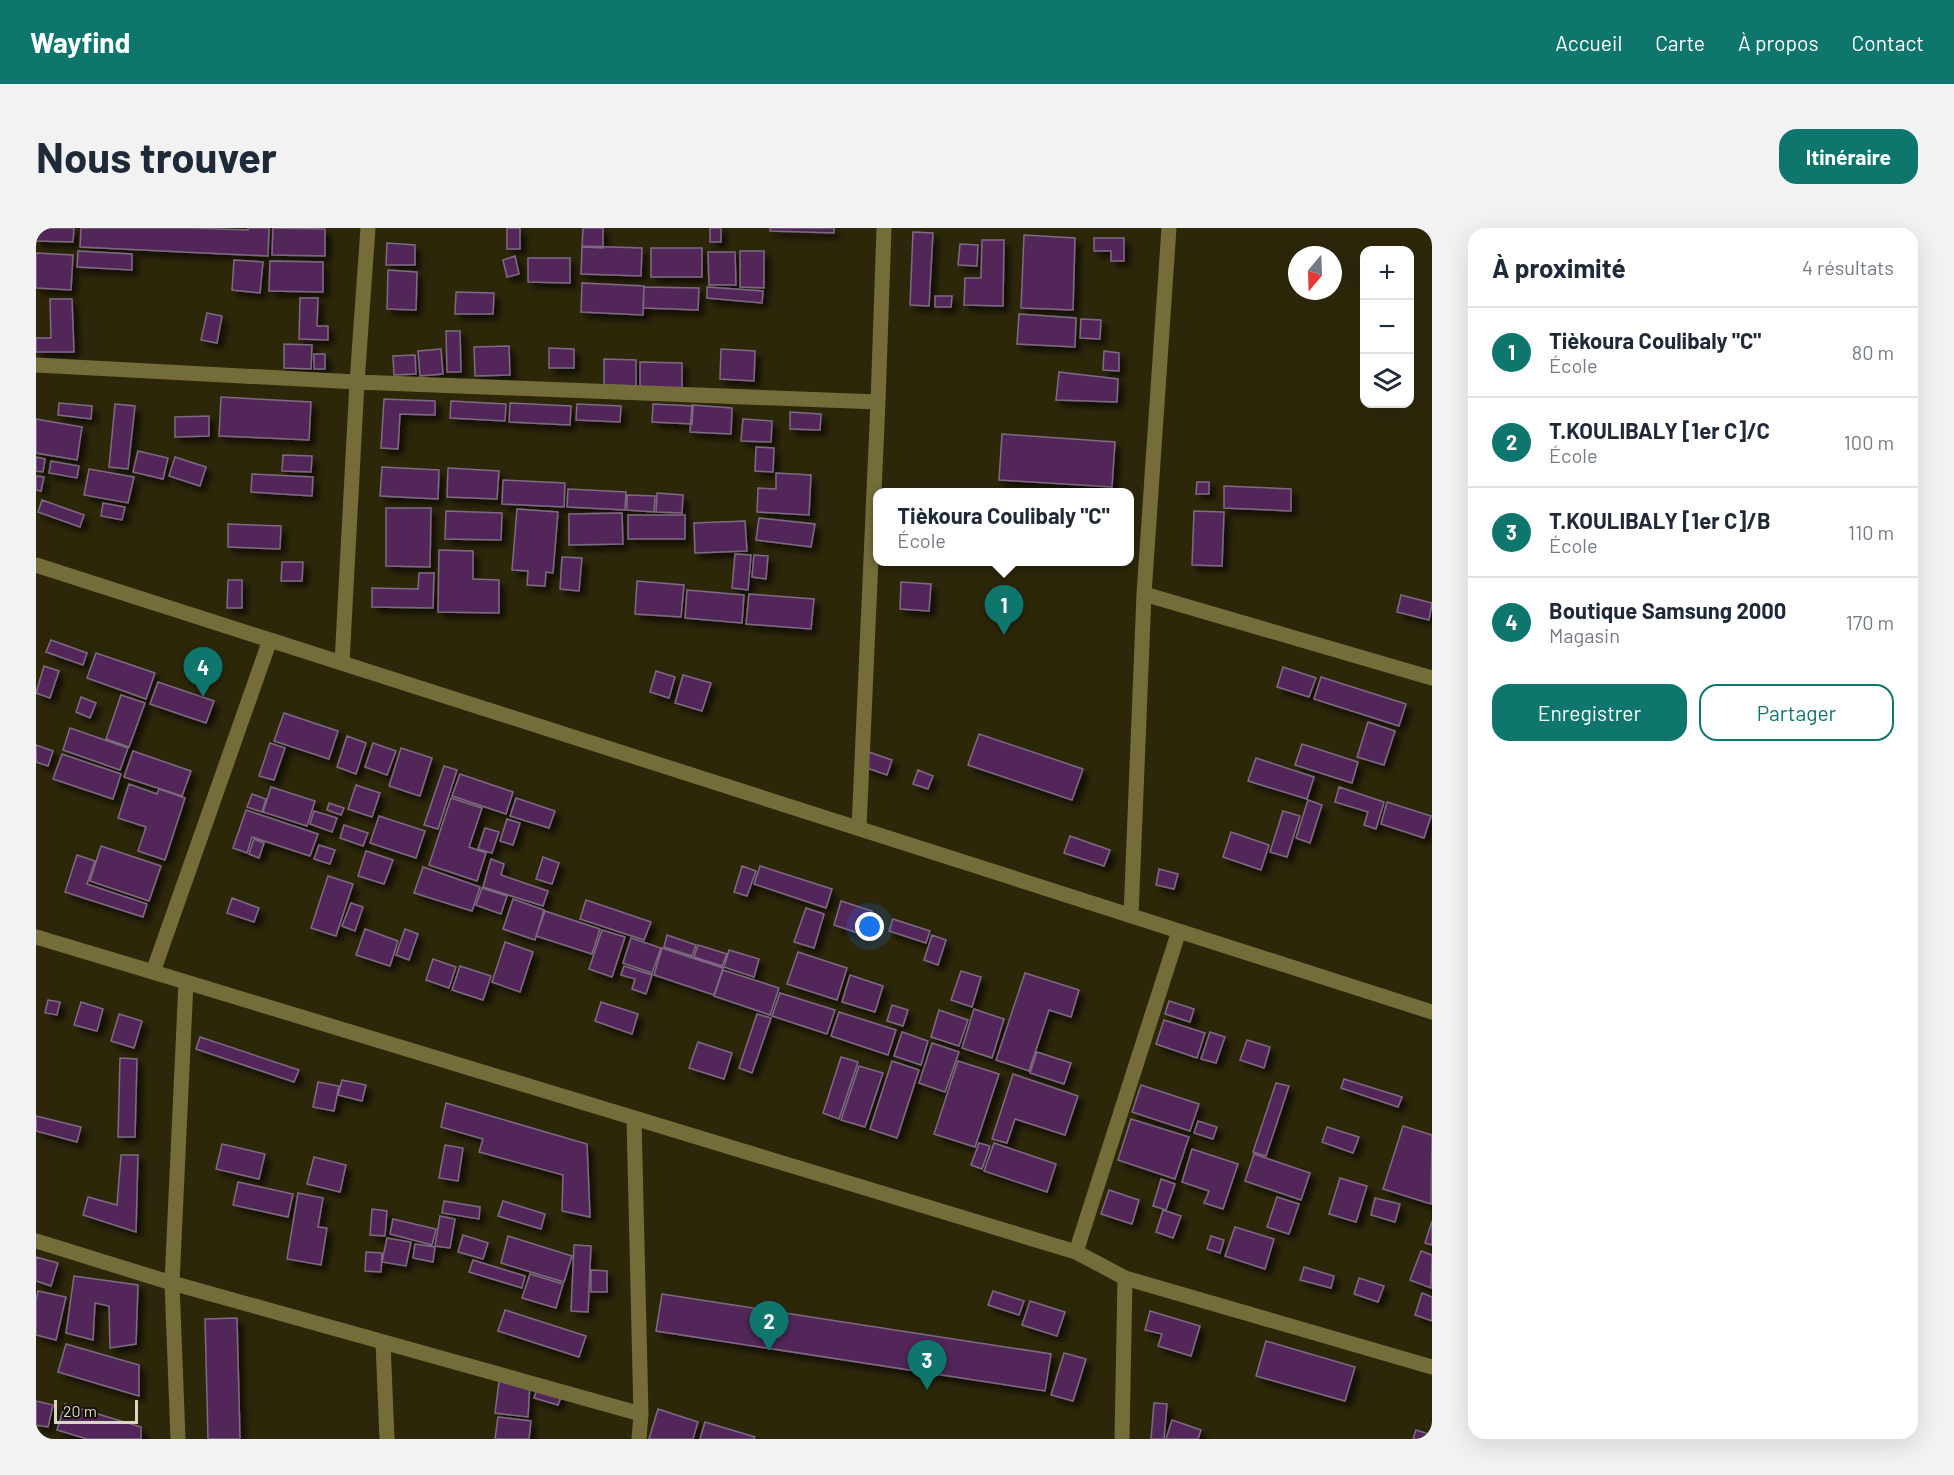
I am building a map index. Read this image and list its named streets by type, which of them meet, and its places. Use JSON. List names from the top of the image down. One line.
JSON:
{"scale_bar":"20 m","north":"bottom","page":{"header":"Wayfind","nav":["Accueil","Carte","À propos","Contact"],"buttons":["Itinéraire",["Enregistrer","Partager"]],"title":"Nous trouver","heading":["À proximité","4 résultats"],"map_buttons":["+","−"],"list":[{"mark":"1","name":"Tièkoura Coulibaly \"C\"","note":"École","value":"80 m"},{"mark":"2","name":"T.KOULIBALY [1er C]/C","note":"École","value":"100 m"},{"mark":"3","name":"T.KOULIBALY [1er C]/B","note":"École","value":"110 m"},{"mark":"4","name":"Boutique Samsung 2000","note":"Magasin","value":"170 m"}],"popup":["Tièkoura Coulibaly \"C\"","École"],"pins":["1","4","2","3"],"scale":"20 m"}}
